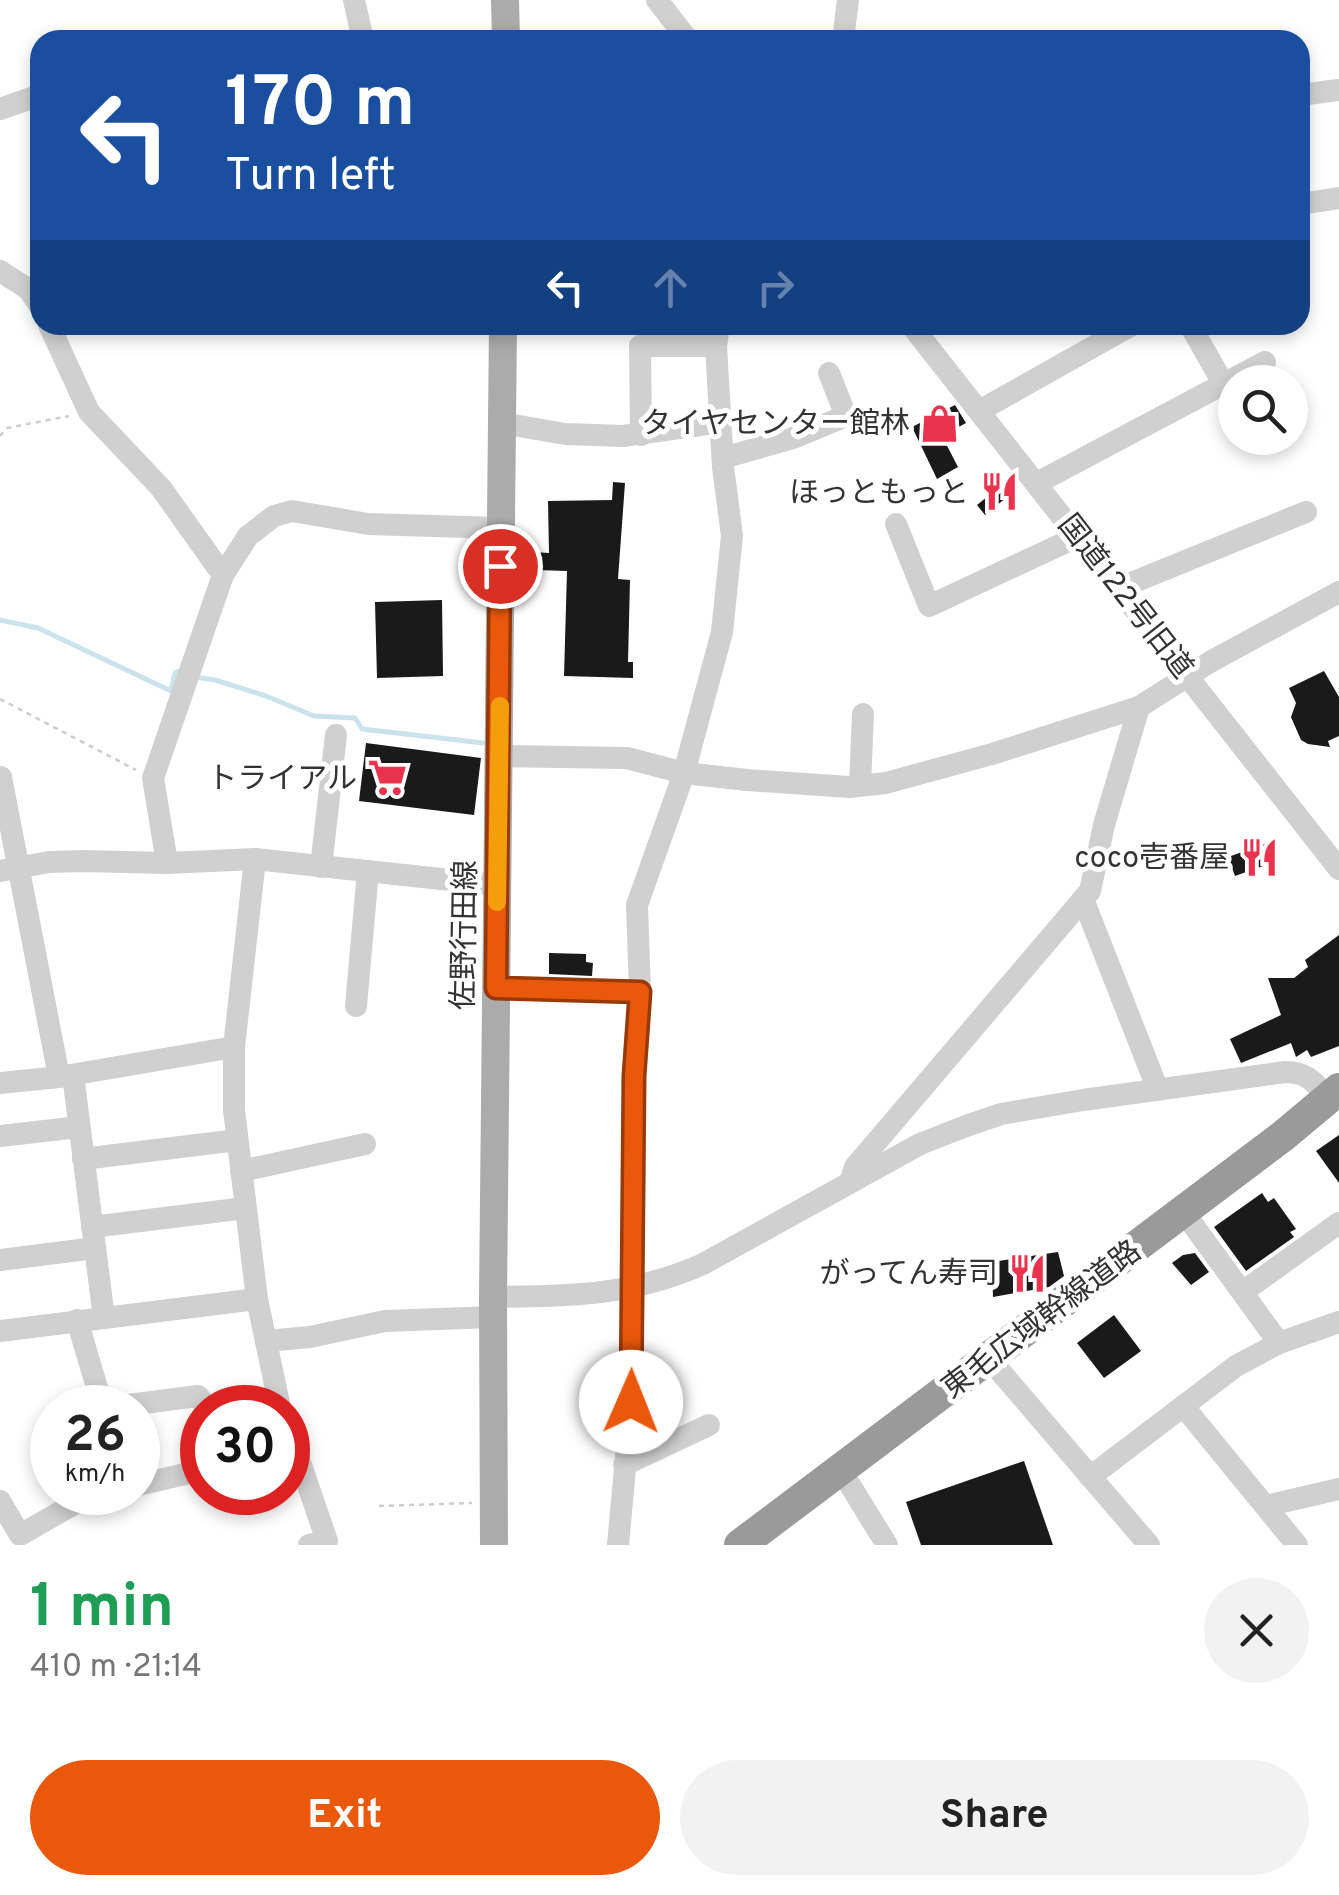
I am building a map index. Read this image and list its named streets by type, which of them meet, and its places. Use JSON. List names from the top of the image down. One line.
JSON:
{"streets":{"highway":["東毛広域幹線道路"],"main road":["佐野行田線"],"street":["国道122号旧道"]},"places":{"shop":["タイヤセンター館林"],"restaurant":["ほっともっと","coco壱番屋","がってん寿司"],"supermarket":["トライアル"]},"page":{"turn":["170 m","Turn left"],"speed":"26 km/h","limit":"30","heading":["1 min","410 m · 21:14"],"buttons":["Exit","Share"]}}
